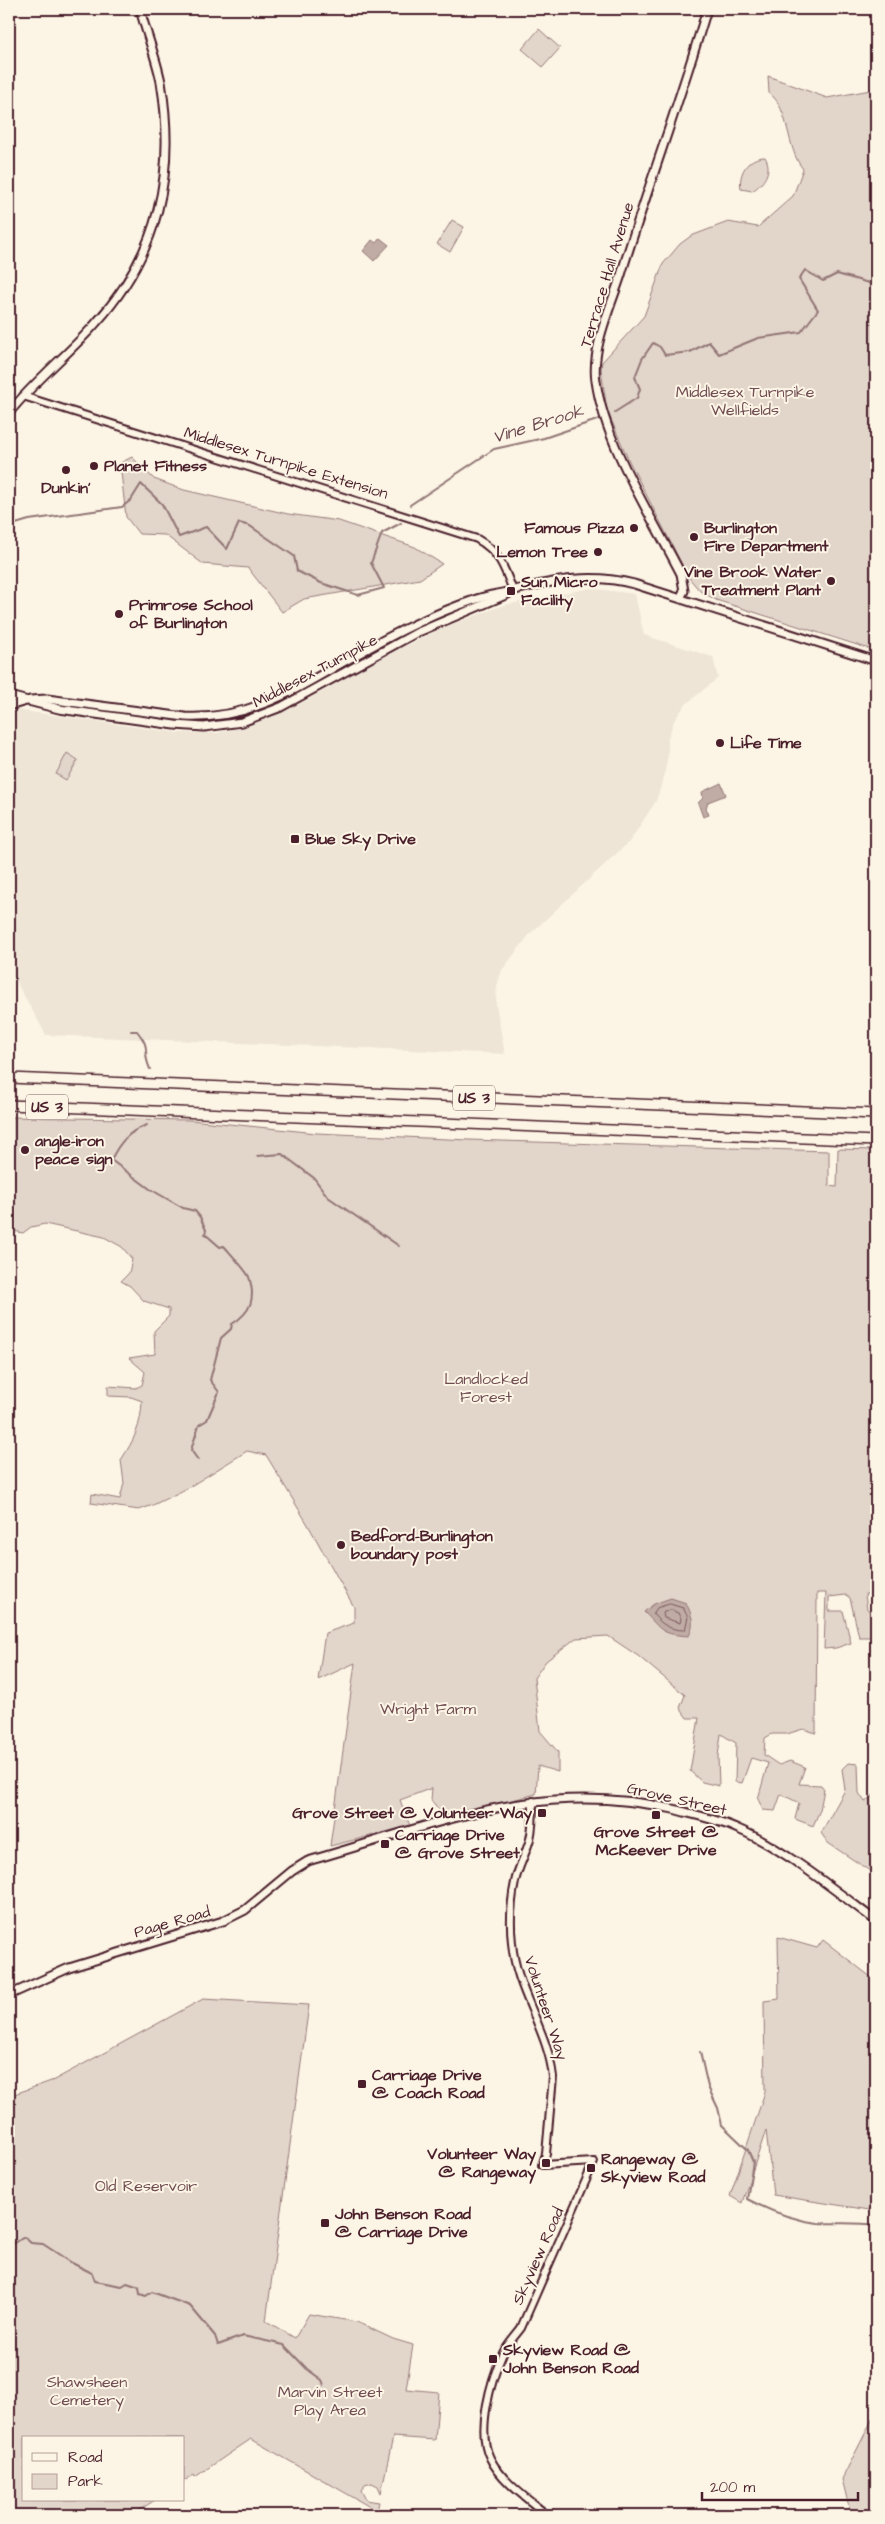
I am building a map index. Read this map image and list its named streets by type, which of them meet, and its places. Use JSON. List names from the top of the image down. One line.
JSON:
{"streets":{"highway":["US 3"],"main road":["Terrace Hall Avenue","Middlesex Turnpike","Grove Street","Page Road"],"street":["Middlesex Turnpike Extension","Volunteer Way","Skyview Road"]},"crossings":[["Terrace Hall Avenue","Middlesex Turnpike"],["Middlesex Turnpike Extension","Middlesex Turnpike"],["Grove Street","Page Road"],["Grove Street","Volunteer Way"],["Volunteer Way","Skyview Road"]],"water":["Vine Brook"],"parks":["Middlesex Turnpike Wellfields","Landlocked Forest","Wright Farm","Old Reservoir","Shawsheen Cemetery","Marvin Street Play Area"],"places":{"other":["Planet Fitness","Dunkin'","Famous Pizza","Burlington Fire Department","Lemon Tree","Vine Brook Water Treatment Plant","Primrose School of Burlington","Life Time","angle-iron peace sign","Bedford-Burlington boundary post"],"transit":["Sun Micro Facility","Blue Sky Drive","Grove Street @ Volunteer Way","Grove Street @ McKeever Drive","Carriage Drive @ Grove Street","Carriage Drive @ Coach Road","Volunteer Way @ Rangeway","Rangeway @ Skyview Road","John Benson Road @ Carriage Drive","Skyview Road @ John Benson Road"]},"legend":["Road","Park"],"scale_bar":"200 m"}
